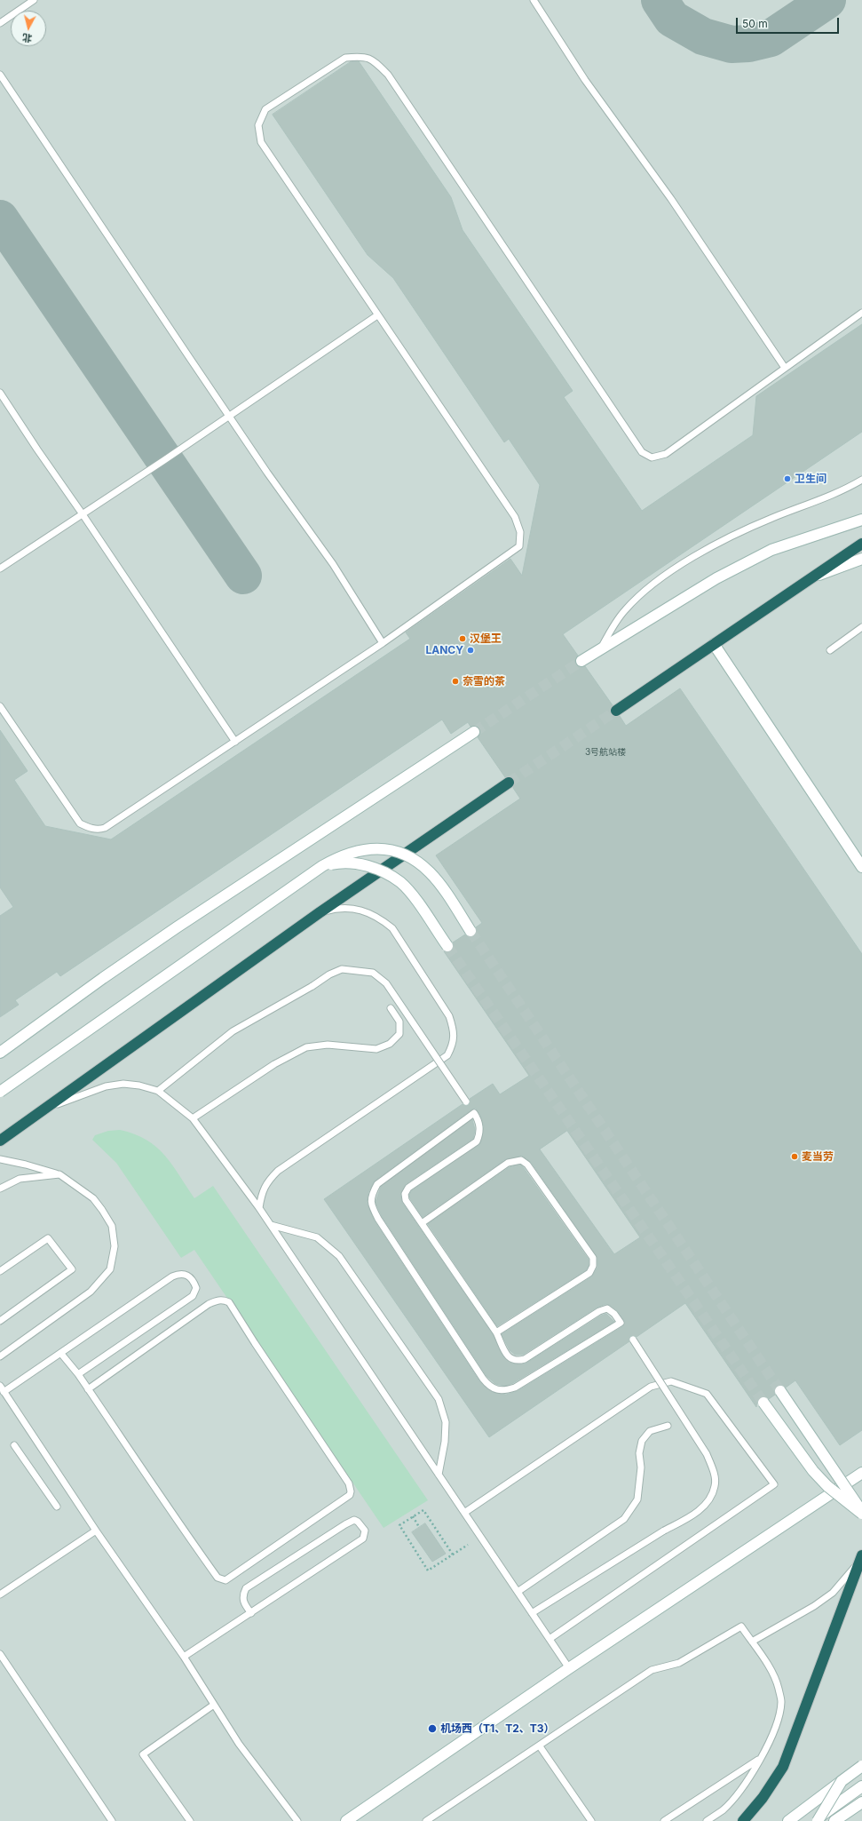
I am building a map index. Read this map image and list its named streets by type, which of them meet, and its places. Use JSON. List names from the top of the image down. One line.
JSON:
{"places":["卫生间","汉堡王","LANCY","奈雪的茶","麦当劳","机场西（T1、T2、T3）"],"house_numbers":["3号航站楼"],"scale_bar":"50 m","north":"bottom"}
